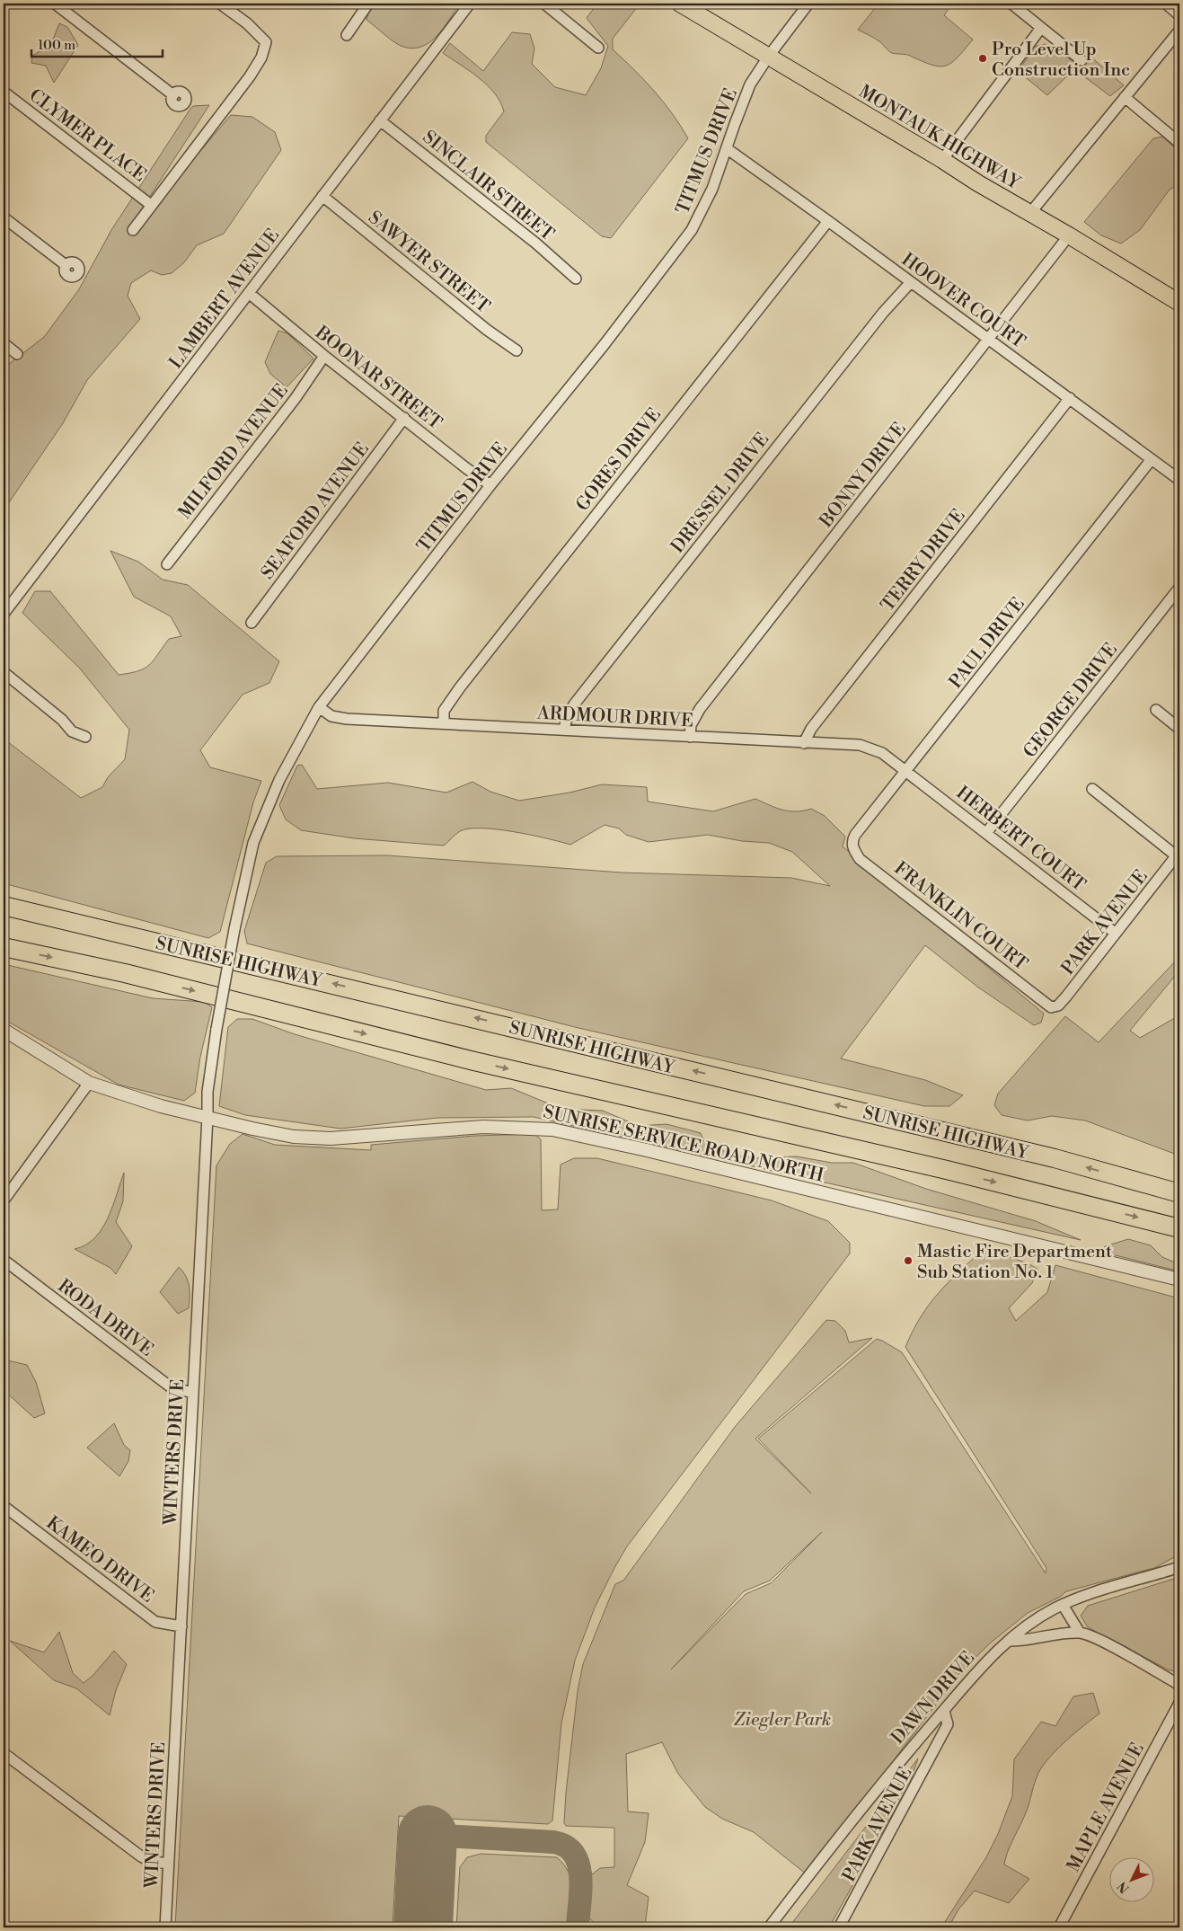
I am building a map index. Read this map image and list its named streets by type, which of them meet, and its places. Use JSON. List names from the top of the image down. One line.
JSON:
{"streets":{"highway":["SUNRISE HIGHWAY"],"main road":["MONTAUK HIGHWAY"],"street":["CLYMER PLACE","TITMUS DRIVE","SINCLAIR STREET","SAWYER STREET","LAMBERT AVENUE","HOOVER COURT","BOONAR STREET","MILFORD AVENUE","GORES DRIVE","BONNY DRIVE","DRESSEL DRIVE","SEAFORD AVENUE","TERRY DRIVE","PAUL DRIVE","GEORGE DRIVE","ARDMOUR DRIVE","HERBERT COURT","FRANKLIN COURT","PARK AVENUE","SUNRISE SERVICE ROAD NORTH","RODA DRIVE","WINTERS DRIVE","KAMEO DRIVE","DAWN DRIVE","MAPLE AVENUE"]},"crossings":[["MONTAUK HIGHWAY","TITMUS DRIVE"],["MONTAUK HIGHWAY","BONNY DRIVE"],["TITMUS DRIVE","HOOVER COURT"],["TITMUS DRIVE","BOONAR STREET"],["TITMUS DRIVE","ARDMOUR DRIVE"],["TITMUS DRIVE","WINTERS DRIVE"],["SINCLAIR STREET","LAMBERT AVENUE"],["SAWYER STREET","LAMBERT AVENUE"],["LAMBERT AVENUE","BOONAR STREET"],["HOOVER COURT","GORES DRIVE"],["HOOVER COURT","BONNY DRIVE"],["HOOVER COURT","DRESSEL DRIVE"],["HOOVER COURT","TERRY DRIVE"],["HOOVER COURT","PAUL DRIVE"],["BOONAR STREET","MILFORD AVENUE"],["BOONAR STREET","SEAFORD AVENUE"],["GORES DRIVE","ARDMOUR DRIVE"],["BONNY DRIVE","ARDMOUR DRIVE"],["DRESSEL DRIVE","ARDMOUR DRIVE"],["TERRY DRIVE","ARDMOUR DRIVE"],["PAUL DRIVE","ARDMOUR DRIVE"],["PAUL DRIVE","HERBERT COURT"],["PAUL DRIVE","FRANKLIN COURT"],["GEORGE DRIVE","HERBERT COURT"],["ARDMOUR DRIVE","HERBERT COURT"],["HERBERT COURT","PARK AVENUE"],["FRANKLIN COURT","PARK AVENUE"],["PARK AVENUE","DAWN DRIVE"],["SUNRISE SERVICE ROAD NORTH","WINTERS DRIVE"],["RODA DRIVE","WINTERS DRIVE"],["WINTERS DRIVE","KAMEO DRIVE"]],"parks":["Ziegler Park"],"places":["Pro Level Up Construction Inc","Mastic Fire Department Sub Station No. 1"],"scale_bar":"100 m","north":"bottom left"}
